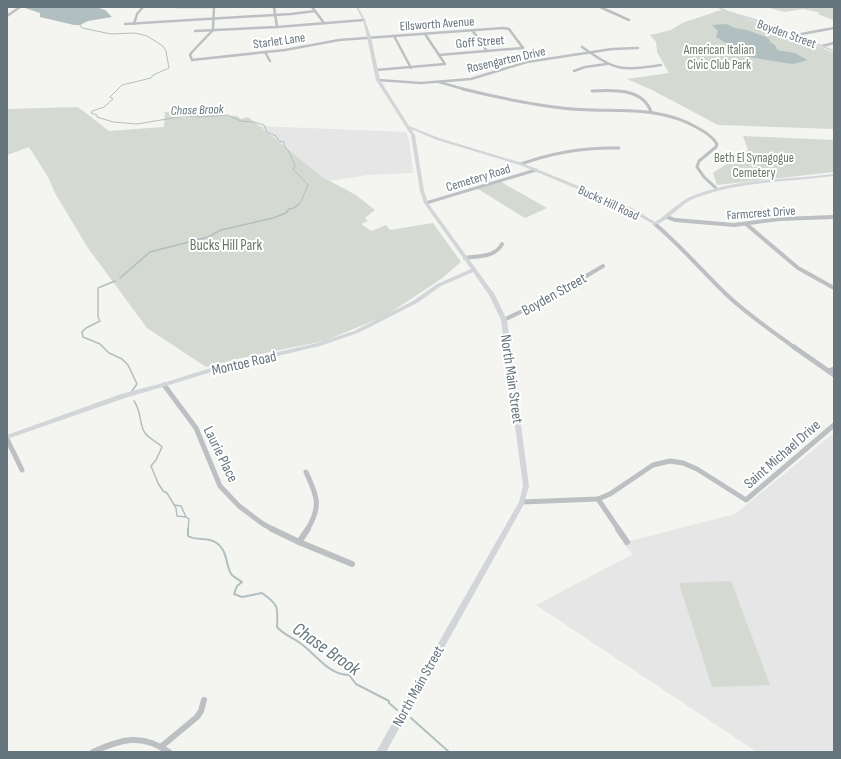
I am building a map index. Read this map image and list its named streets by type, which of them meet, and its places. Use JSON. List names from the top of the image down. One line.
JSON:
{"streets":{"street":["Ellsworth Avenue","Boyden Street","Starlet Lane","Goff Street","Rosengarten Drive","Cemetery Road","Bucks Hill Road","Farmcrest Drive","Montoe Road","North Main Street","Laurie Place","Saint Michael Drive"]},"crossings":[["Ellsworth Avenue","Starlet Lane"],["Ellsworth Avenue","Goff Street"],["Ellsworth Avenue","North Main Street"],["Boyden Street","North Main Street"],["Starlet Lane","North Main Street"],["Rosengarten Drive","North Main Street"],["Cemetery Road","Bucks Hill Road"],["Cemetery Road","North Main Street"],["Bucks Hill Road","North Main Street"],["Montoe Road","North Main Street"],["Montoe Road","Laurie Place"]],"water":["Chase Brook"],"parks":["American Italian Civic Club Park","Beth El Synagogue Cemetery","Bucks Hill Park"]}
